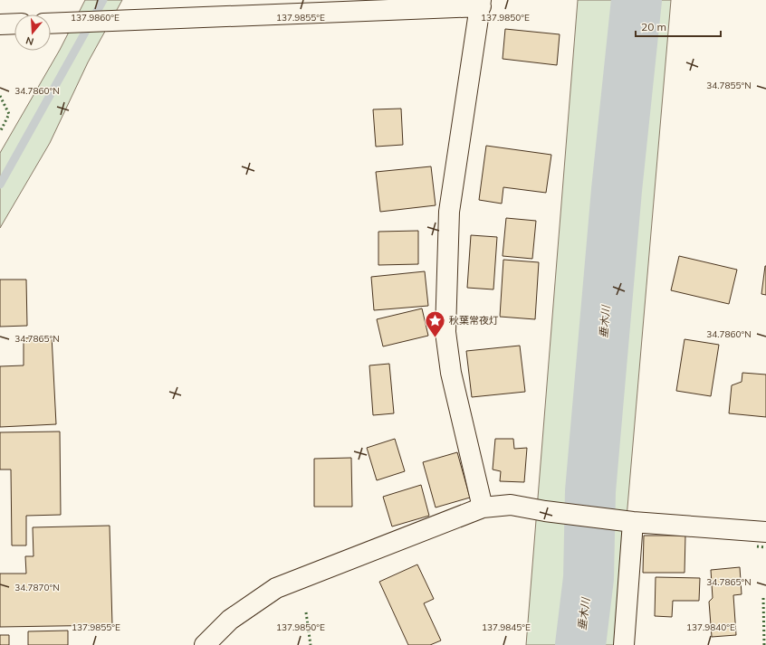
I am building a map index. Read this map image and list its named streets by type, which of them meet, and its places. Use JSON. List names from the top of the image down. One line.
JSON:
{"water":["垂木川"],"places":{"place":["秋葉常夜灯"]},"scale_bar":"20 m","north":"bottom","coordinates":["137.9860°E","137.9855°E","137.9850°E","34.7855°N","34.7860°N","34.7865°N","34.7870°N","137.9840°E","137.9845°E"]}
